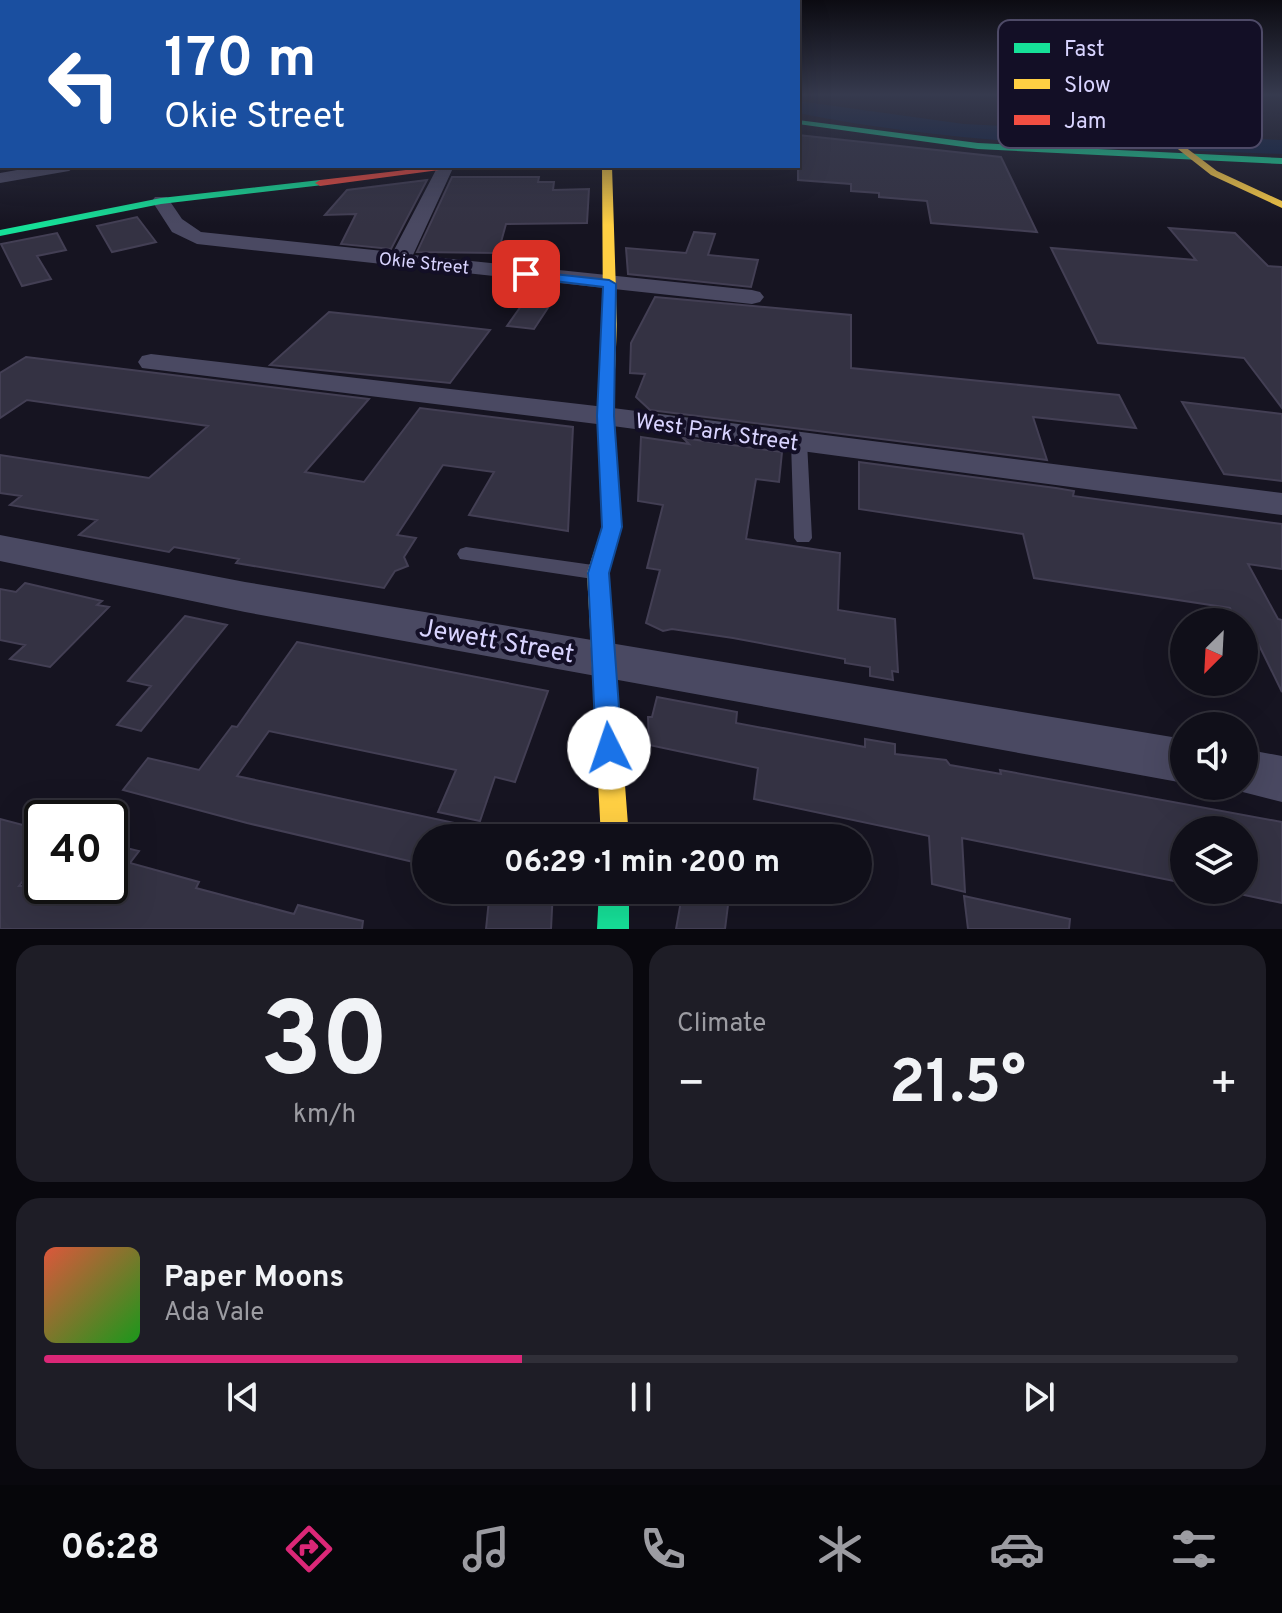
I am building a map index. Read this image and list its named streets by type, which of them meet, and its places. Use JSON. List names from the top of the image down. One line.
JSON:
{"streets":{"street":["Okie Street","West Park Street","Jewett Street"]},"legend":["Fast","Slow","Jam"],"north":"bottom left","page":{"turn":["170 m","Okie Street"],"limit":"40","trip":"06:29 · 1 min · 200 m","tile":[["30","km/h"],"Climate"],"heat":["−","21.5°","+"],"song":["Paper Moons","Ada Vale"],"tabs":"06:28"}}
